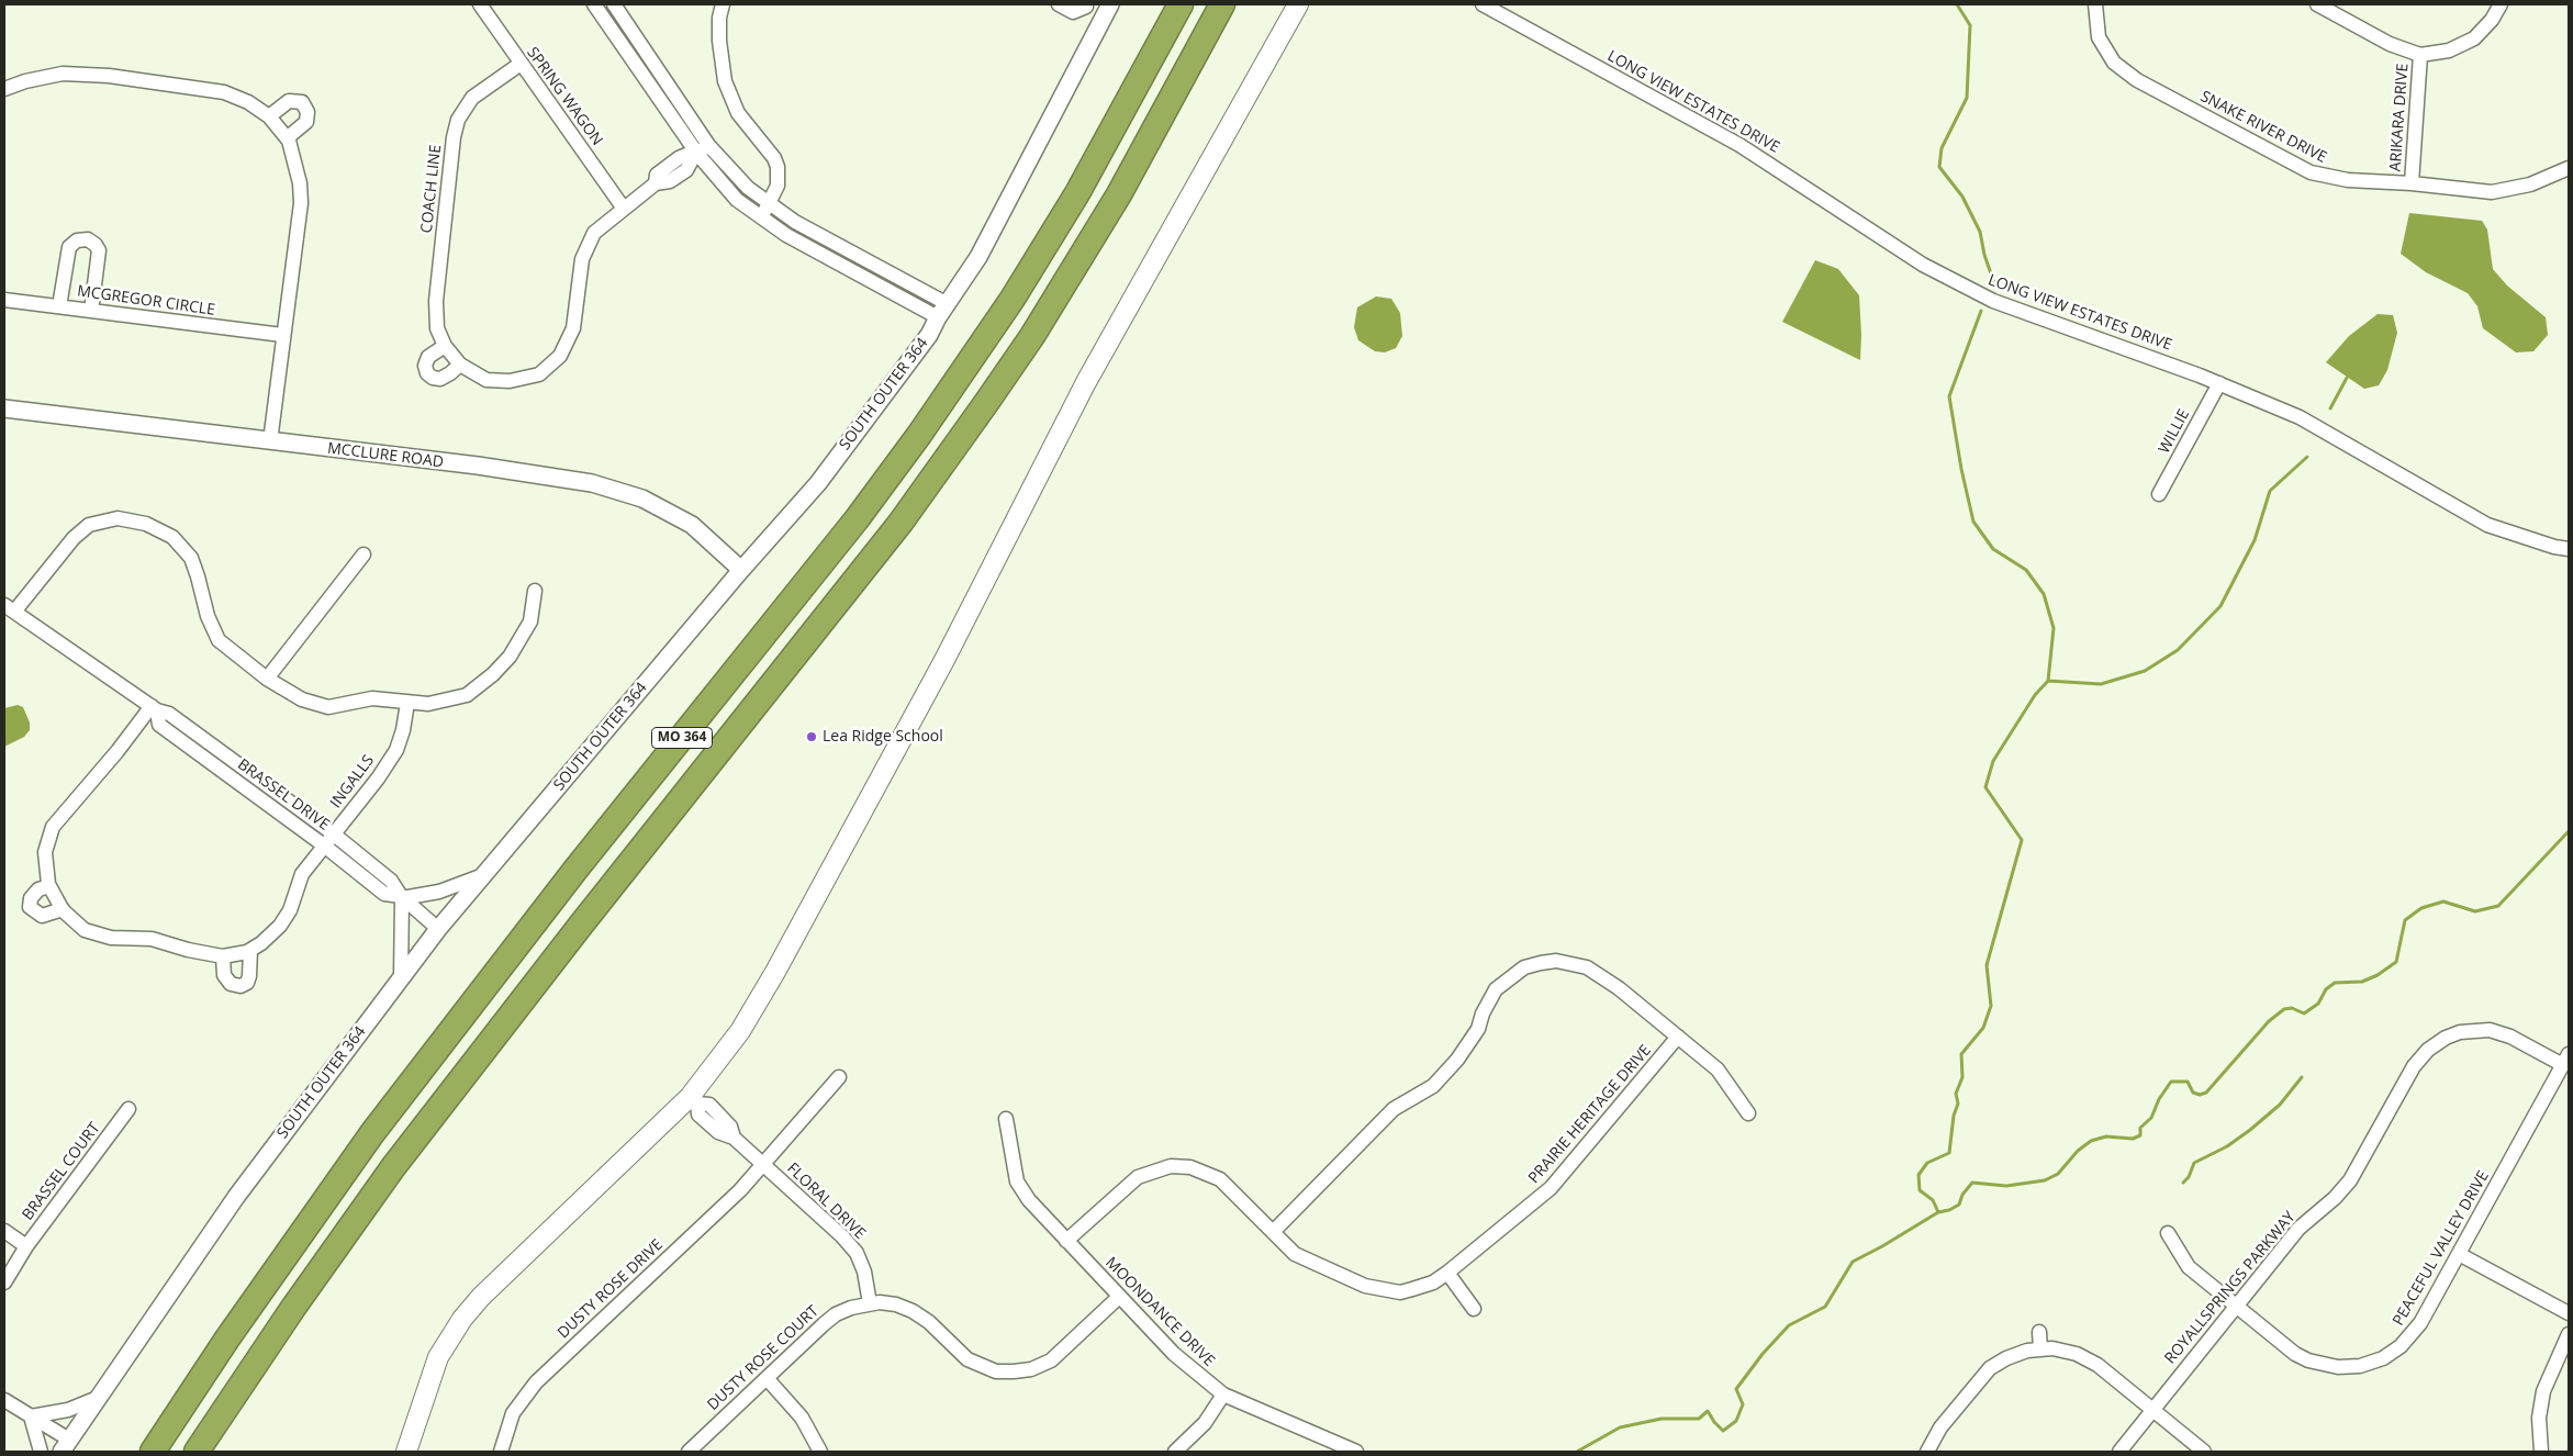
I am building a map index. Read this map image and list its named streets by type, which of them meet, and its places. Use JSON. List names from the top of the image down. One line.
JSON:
{"streets":{"highway":["MO 364"],"street":["SPRING WAGON","LONG VIEW ESTATES DRIVE","ARIKARA DRIVE","SNAKE RIVER DRIVE","COACH LINE","MCGREGOR CIRCLE","SOUTH OUTER 364","WILLIE","MCCLURE ROAD","INGALLS","BRASSEL DRIVE","PRAIRIE HERITAGE DRIVE","BRASSEL COURT","FLORAL DRIVE","PEACEFUL VALLEY DRIVE","ROYALLSPRINGS PARKWAY","DUSTY ROSE DRIVE","MOONDANCE DRIVE","DUSTY ROSE COURT"]},"crossings":[["SPRING WAGON","COACH LINE"],["LONG VIEW ESTATES DRIVE","WILLIE"],["ARIKARA DRIVE","SNAKE RIVER DRIVE"],["SOUTH OUTER 364","MCCLURE ROAD"],["SOUTH OUTER 364","BRASSEL DRIVE"],["INGALLS","BRASSEL DRIVE"],["PRAIRIE HERITAGE DRIVE","MOONDANCE DRIVE"],["FLORAL DRIVE","DUSTY ROSE DRIVE"],["FLORAL DRIVE","DUSTY ROSE COURT"],["PEACEFUL VALLEY DRIVE","ROYALLSPRINGS PARKWAY"]],"places":["Lea Ridge School"]}
